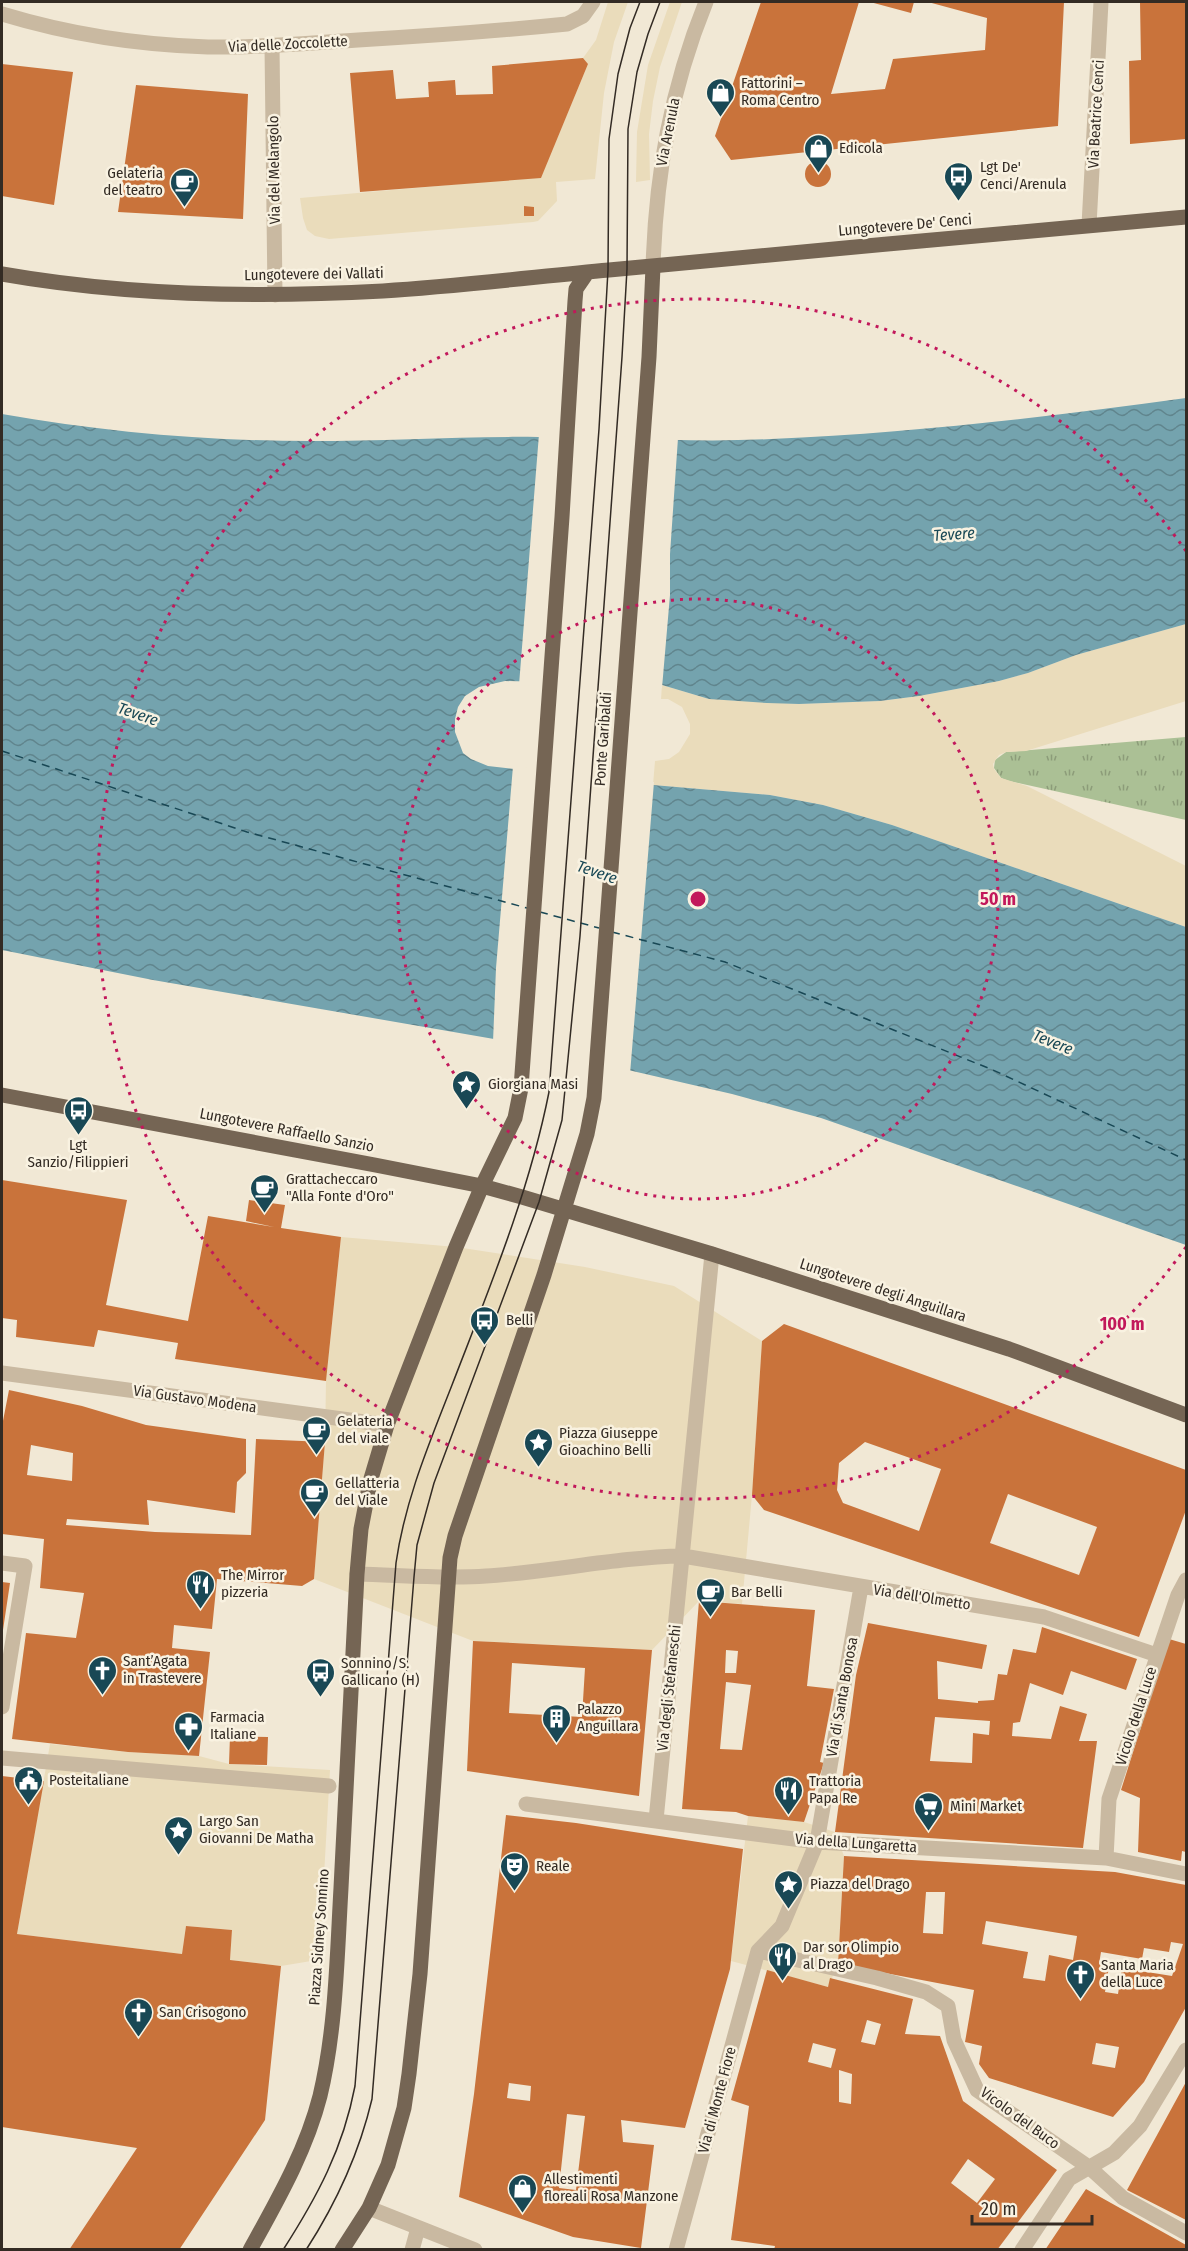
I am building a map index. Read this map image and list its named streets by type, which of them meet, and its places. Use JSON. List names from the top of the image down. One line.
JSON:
{"streets":{"main road":["Lungotevere De' Cenci","Lungotevere dei Vallati","Ponte Garibaldi","Lungotevere Raffaello Sanzio","Lungotevere degli Anguillara","Piazza Sidney Sonnino"],"street":["Via delle Zoccolette","Via Beatrice Cenci","Via Arenula","Via del Melangolo","Via Gustavo Modena","Via dell'Olmetto","Via degli Stefaneschi","Via di Santa Bonosa","Vicolo della Luce","Via della Lungaretta","Via di Monte Fiore","Vicolo del Buco"]},"crossings":[["Via delle Zoccolette","Via del Melangolo"],["Via Beatrice Cenci","Lungotevere De' Cenci"],["Via Arenula","Lungotevere De' Cenci"],["Via Arenula","Ponte Garibaldi"],["Via del Melangolo","Lungotevere dei Vallati"],["Lungotevere De' Cenci","Lungotevere dei Vallati"],["Lungotevere De' Cenci","Ponte Garibaldi"],["Ponte Garibaldi","Lungotevere Raffaello Sanzio"],["Ponte Garibaldi","Lungotevere degli Anguillara"],["Lungotevere Raffaello Sanzio","Lungotevere degli Anguillara"],["Via dell'Olmetto","Via degli Stefaneschi"],["Via dell'Olmetto","Via di Santa Bonosa"],["Via dell'Olmetto","Vicolo della Luce"],["Via degli Stefaneschi","Via della Lungaretta"],["Via di Santa Bonosa","Via della Lungaretta"],["Vicolo della Luce","Via della Lungaretta"],["Via di Monte Fiore","Vicolo del Buco"]],"water":["Tevere"],"places":{"shop":["Fattorini – Roma Centro","Edicola","Allestimenti floreali Rosa Manzone"],"bus stop":["Lgt De' Cenci/Arenula","Lgt Sanzio/Filippieri","Belli","Sonnino/S. Gallicano (H)"],"cafe":["Gelateria del teatro","Grattacheccaro \"Alla Fonte d'Oro\"","Gelateria del viale","Gellatteria del Viale","Bar Belli"],"place":["Giorgiana Masi","Piazza Giuseppe Gioachino Belli","Largo San Giovanni De Matha","Piazza del Drago"],"restaurant":["The Mirror pizzeria","Trattoria Papa Re","Dar sor Olimpio al Drago"],"church":["Sant’Agata in Trastevere","Santa Maria della Luce","San Crisogono"],"building":["Palazzo Anguillara"],"pharmacy":["Farmacia Italiane"],"public building":["Posteitaliane"],"supermarket":["Mini Market"],"theatre":["Reale"]},"scale_bar":"20 m","rings":["50 m","100 m"]}
